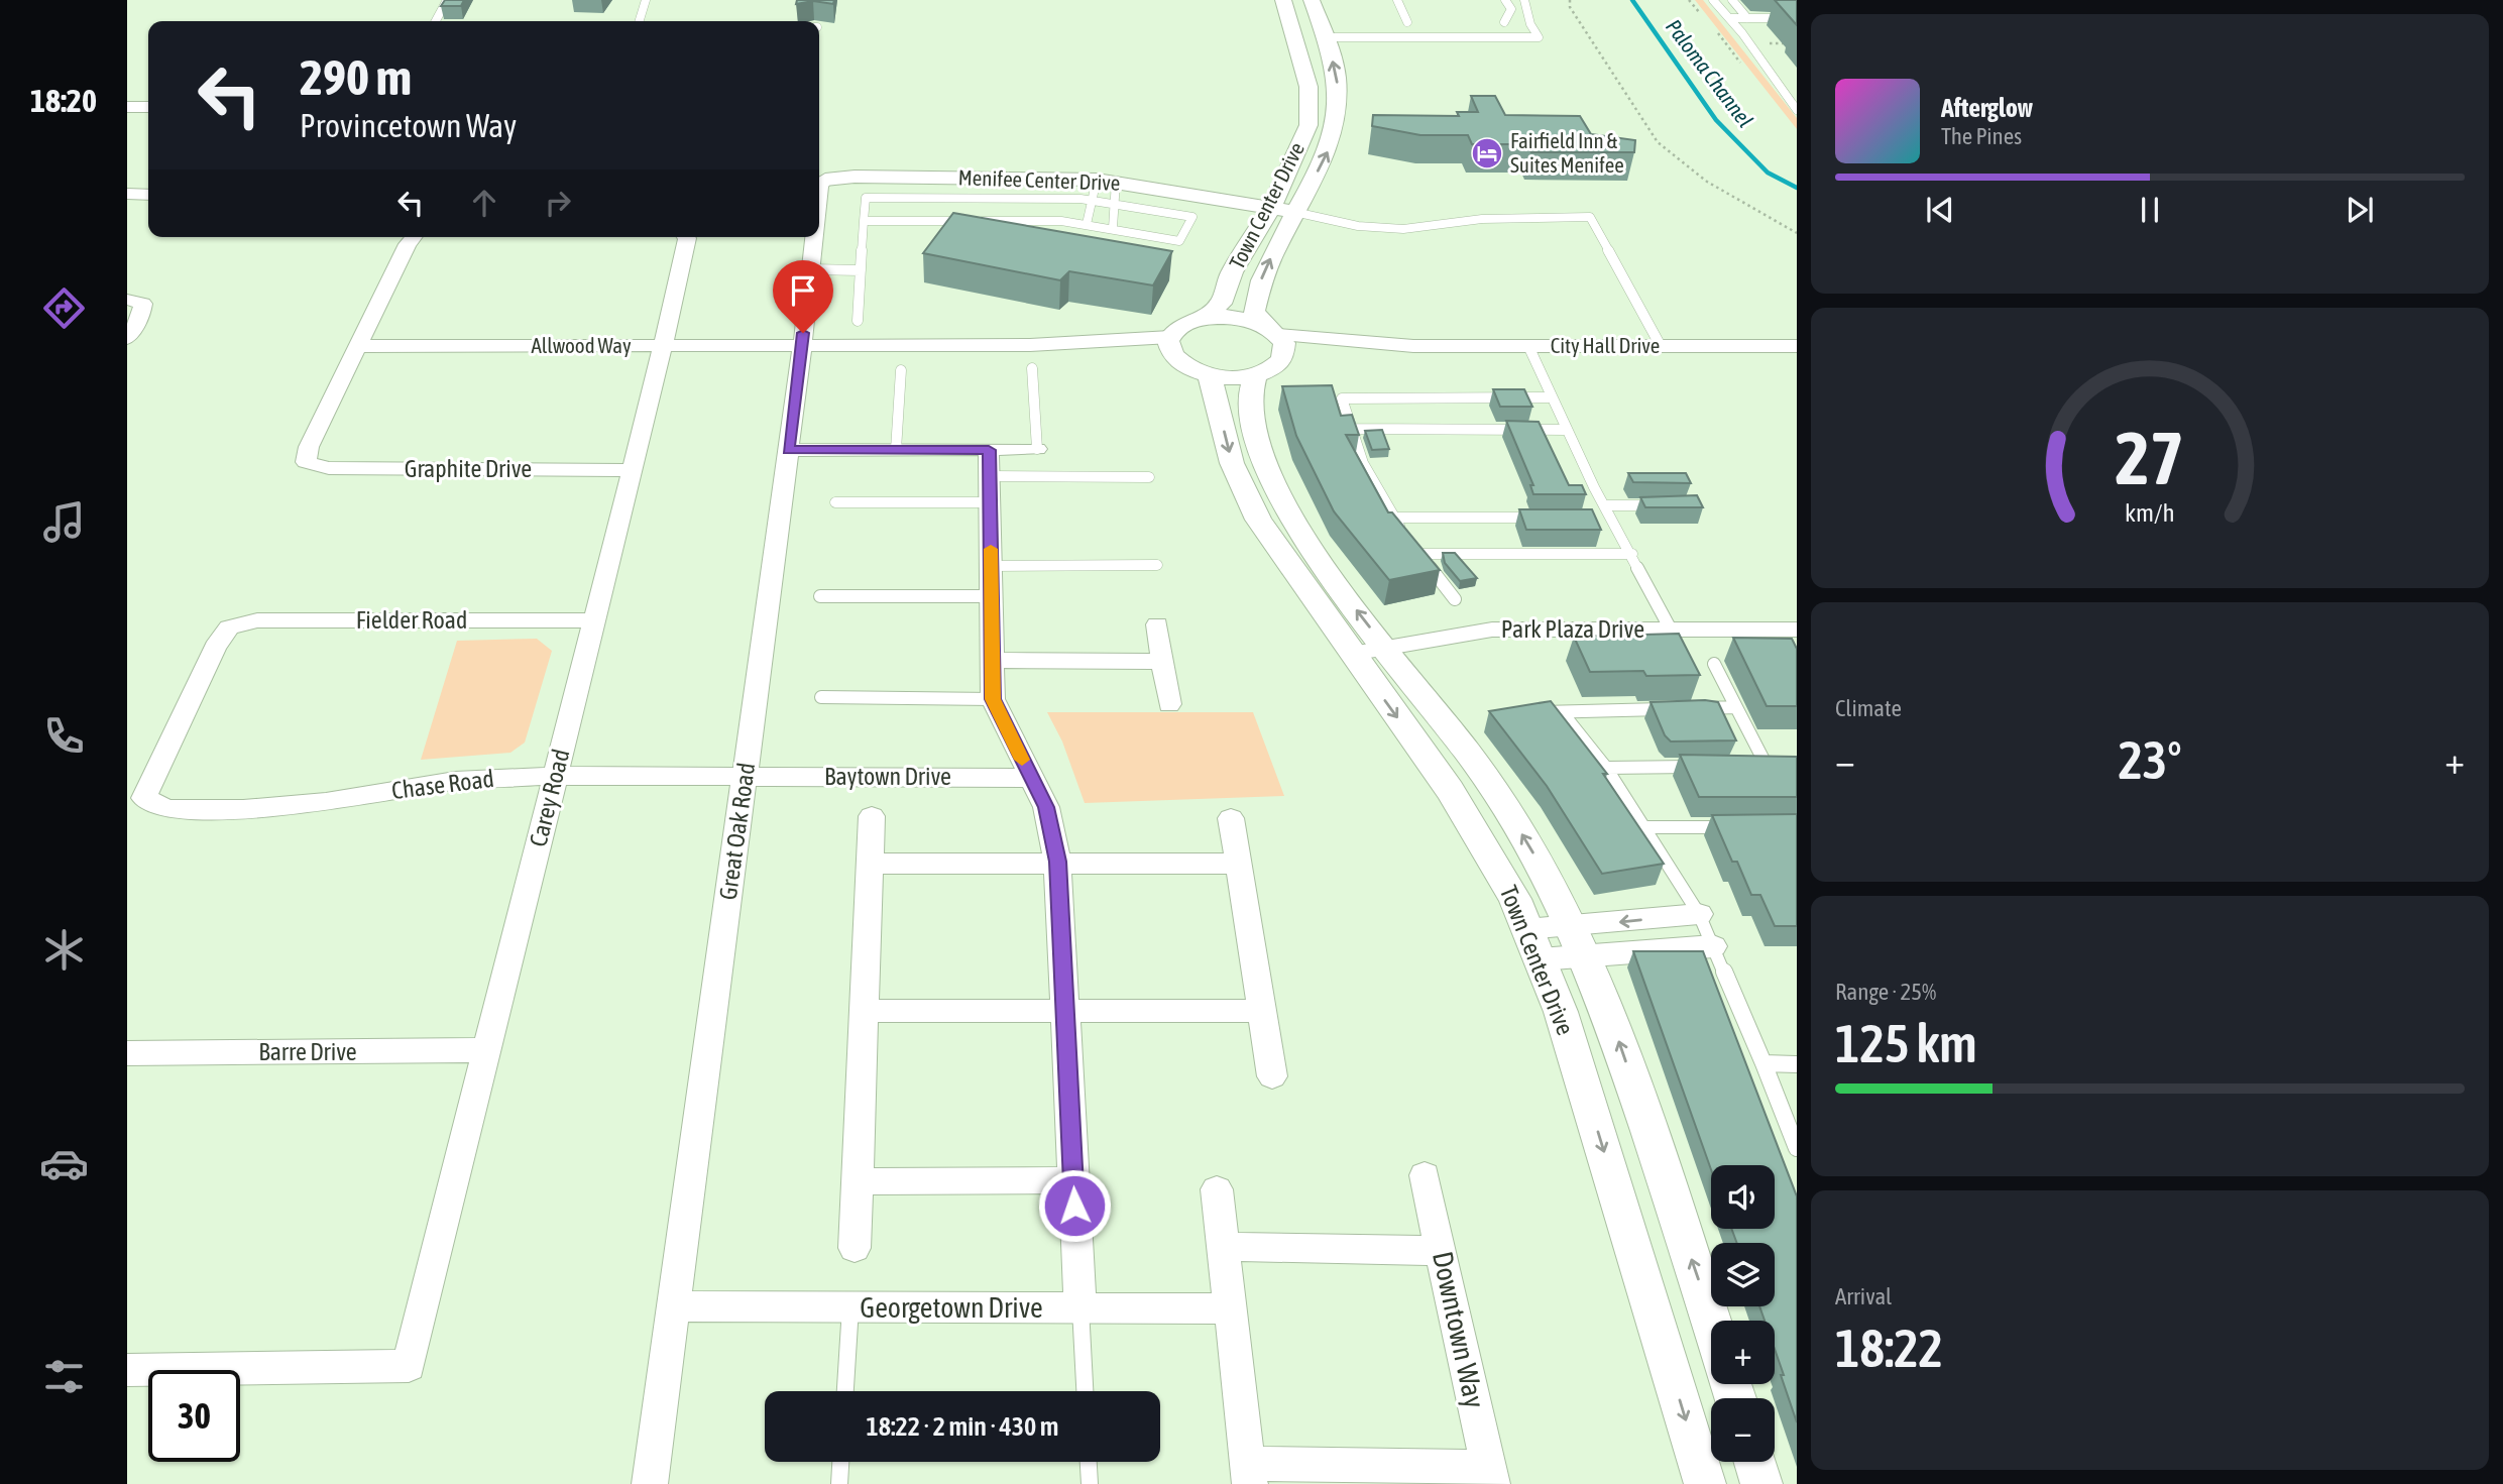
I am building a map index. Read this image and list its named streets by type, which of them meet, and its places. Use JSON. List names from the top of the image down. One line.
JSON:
{"streets":{"street":["Menifee Center Drive","Town Center Drive","Allwood Way","City Hall Drive","Graphite Drive","Fielder Road","Park Plaza Drive","Baytown Drive","Chase Road","Carey Road","Great Oak Road","Barre Drive","Georgetown Drive","Downtown Way"]},"crossings":[["Menifee Center Drive","Town Center Drive"],["Town Center Drive","City Hall Drive"],["Town Center Drive","Park Plaza Drive"],["Allwood Way","Graphite Drive"],["Allwood Way","Carey Road"],["Allwood Way","Great Oak Road"],["Graphite Drive","Carey Road"],["Fielder Road","Chase Road"],["Fielder Road","Carey Road"],["Baytown Drive","Chase Road"],["Baytown Drive","Great Oak Road"],["Chase Road","Carey Road"],["Chase Road","Great Oak Road"],["Carey Road","Barre Drive"],["Great Oak Road","Georgetown Drive"]],"water":["Paloma Channel"],"places":{"hotel":["Fairfield Inn & Suites Menifee"]},"page":{"tabs":"18:20","turn":["290 m","Provincetown Way"],"song":["Afterglow","The Pines"],"tile":["Climate",["Range · 25%","125 km"],["Arrival","18:22"]],"heat":["−","23°","+"],"map_buttons":["+","−"],"limit":"30","trip":"18:22 · 2 min · 430 m","gauge":["27","km/h"]}}
